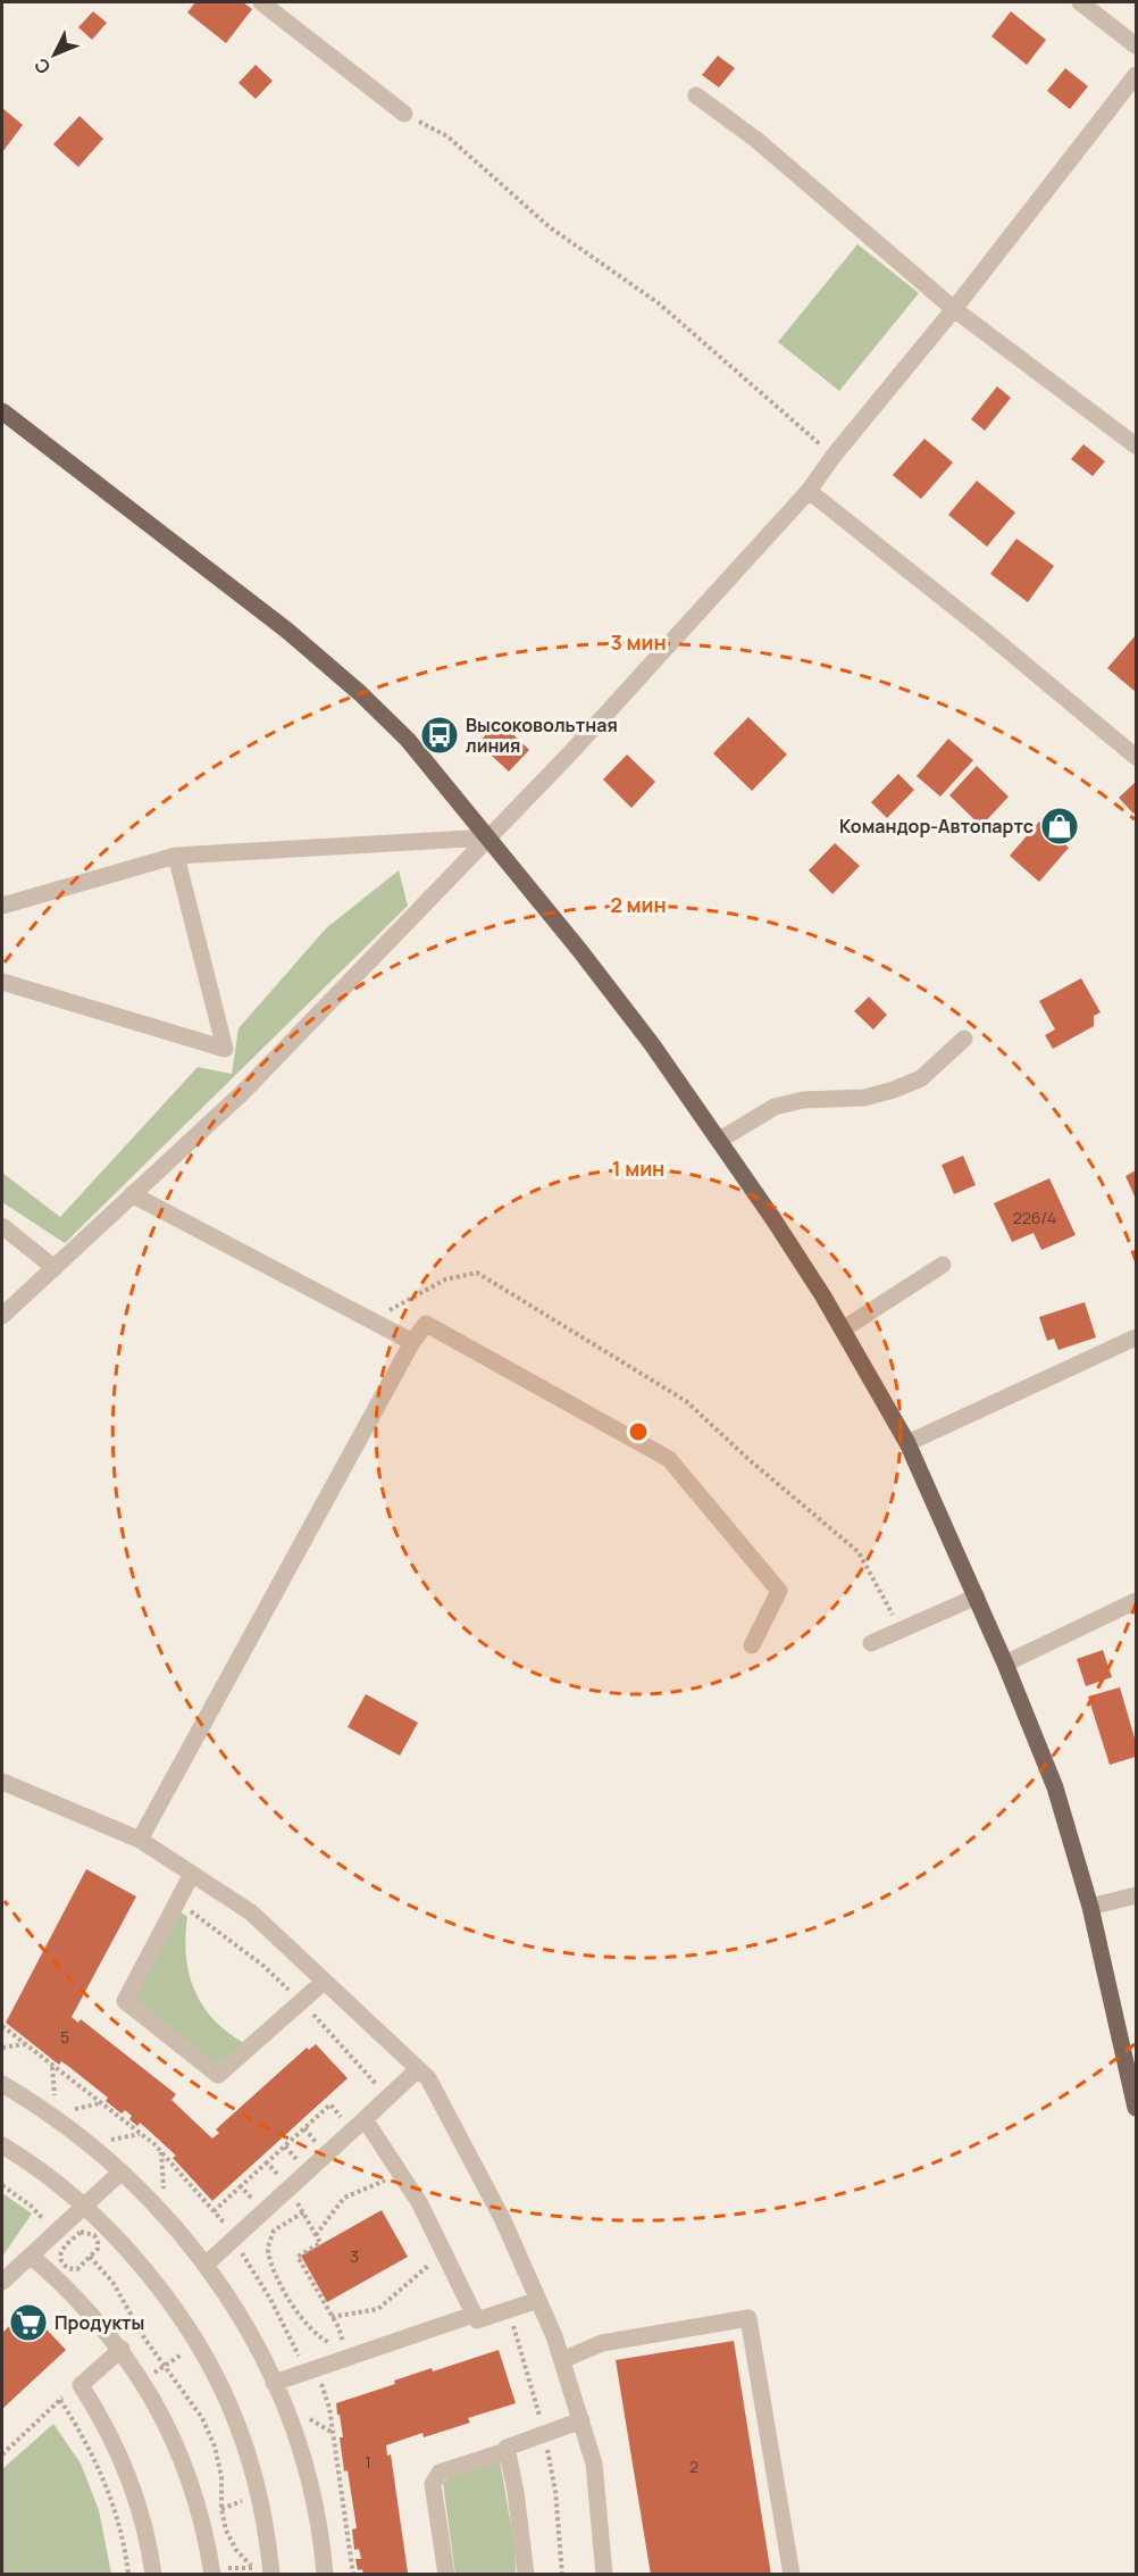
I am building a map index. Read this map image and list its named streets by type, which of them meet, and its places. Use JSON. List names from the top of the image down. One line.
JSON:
{"places":{"bus stop":["Высоковольтная линия"],"shop":["Командор-Автопартс"],"supermarket":["Продукты"]},"house_numbers":["226/4","5","3","1","2"],"north":"bottom left","rings":["3 мин","2 мин","1 мин"]}
